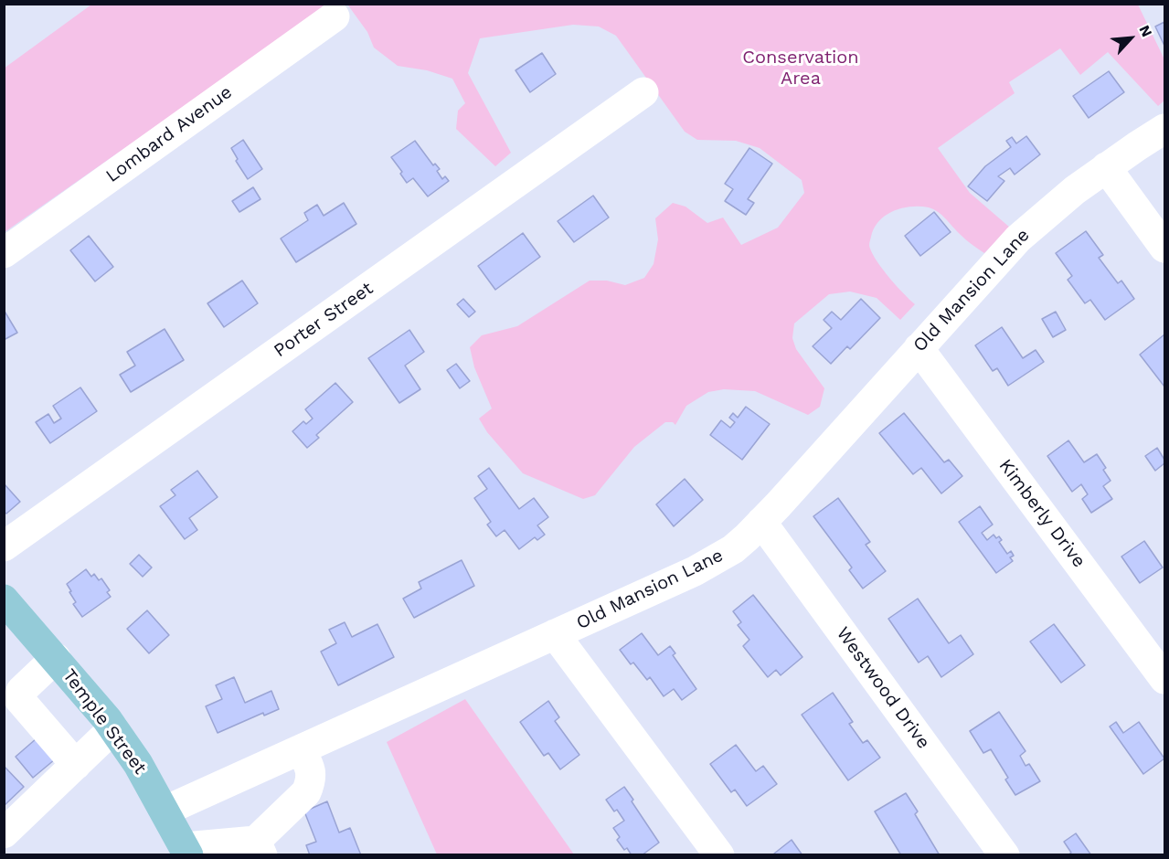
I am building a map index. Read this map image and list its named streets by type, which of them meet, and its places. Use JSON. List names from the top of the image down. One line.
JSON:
{"streets":{"main road":["Temple Street"],"street":["Lombard Avenue","Old Mansion Lane","Porter Street","Kimberly Drive","Westwood Drive"]},"crossings":[["Old Mansion Lane","Kimberly Drive"],["Old Mansion Lane","Westwood Drive"],["Old Mansion Lane","Temple Street"]],"parks":["Conservation Area"],"north":"top right"}
